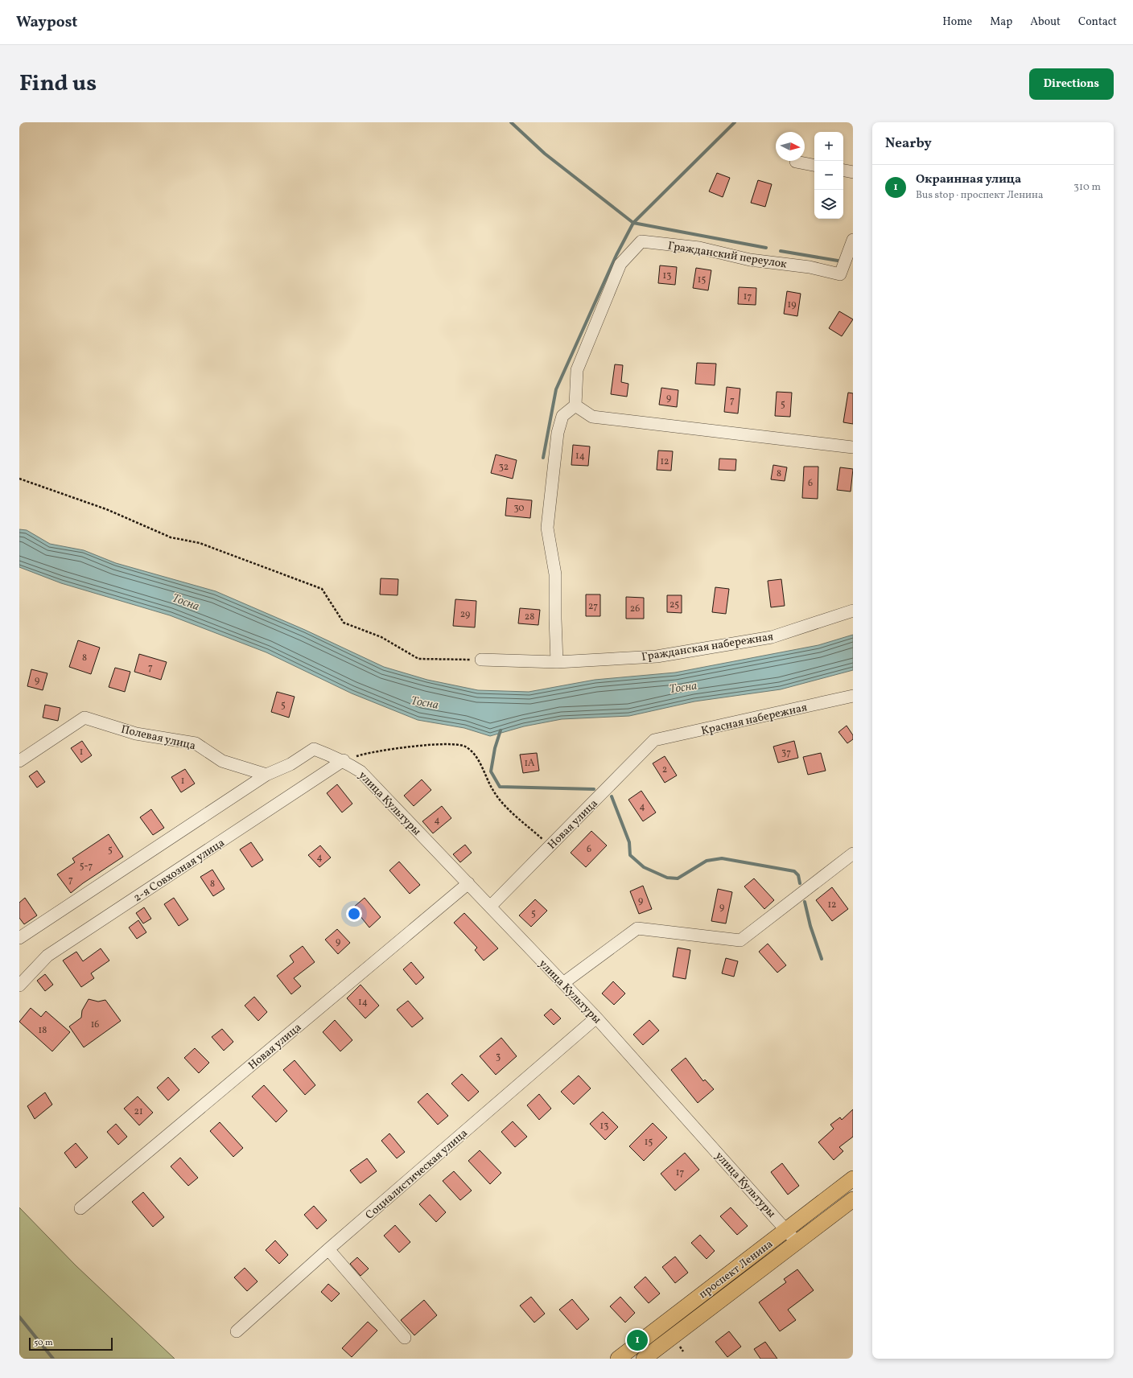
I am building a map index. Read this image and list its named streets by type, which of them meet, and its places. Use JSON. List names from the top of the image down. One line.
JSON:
{"streets":{"main road":["проспект Ленина"],"street":["Гражданский переулок","Гражданская набережная","Красная набережная","Полевая улица","улица Культуры","Новая улица","2-я Совхозная улица","Социалистическая улица"]},"crossings":[["Красная набережная","Новая улица"],["Полевая улица","улица Культуры"],["улица Культуры","Новая улица"],["улица Культуры","2-я Совхозная улица"],["улица Культуры","Социалистическая улица"],["улица Культуры","проспект Ленина"]],"water":["Тосна"],"house_numbers":["13","15","17","19","9","7","5","14","12","32","8","6","30","25","27","26","29","28","8","7","9","5","1","37","1А","2","1","4","4","6","5","4","5-7","7","8","9","12","9","5","9","14","16","18","3","21","13","15","17"],"scale_bar":"50 m","north":"right","page":{"header":"Waypost","nav":["Home","Map","About","Contact"],"title":"Find us","buttons":"Directions","heading":"Nearby","map_buttons":["+","−"],"list":[{"mark":"1","name":"Окраинная улица","note":"Bus stop · проспект Ленина","value":"310 m"}],"pins":"1","scale":"50 m"}}
